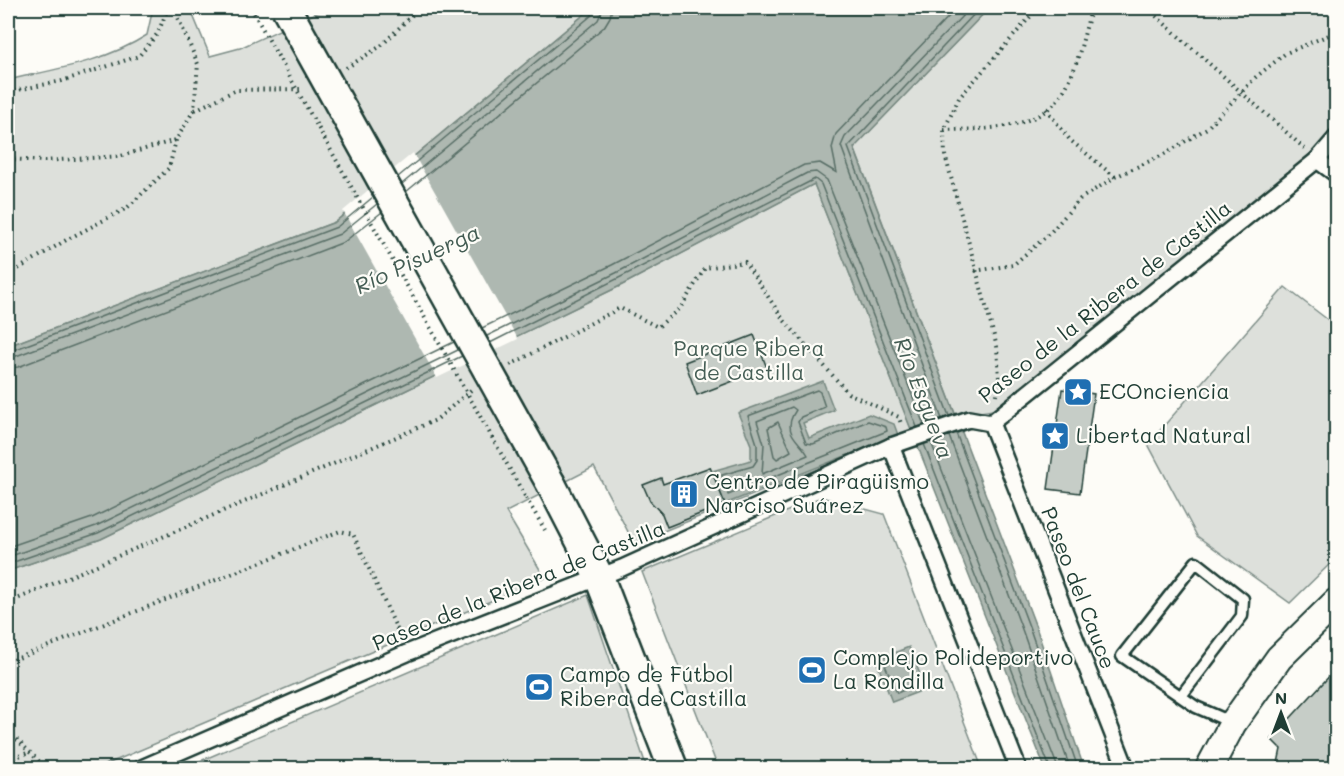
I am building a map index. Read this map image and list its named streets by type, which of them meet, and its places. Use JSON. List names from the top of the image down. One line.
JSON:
{"streets":{"street":["Paseo de la Ribera de Castilla","Paseo del Cauce"]},"crossings":[["Paseo de la Ribera de Castilla","Paseo del Cauce"]],"water":["Río Pisuerga","Río Esgueva"],"parks":["Parque Ribera de Castilla"],"places":{"place":["ECOnciencia","Libertad Natural"],"building":["Centro de Piragüismo Narciso Suárez"],"sports":["Complejo Polideportivo La Rondilla","Campo de Fútbol Ribera de Castilla"]},"north":"top"}
